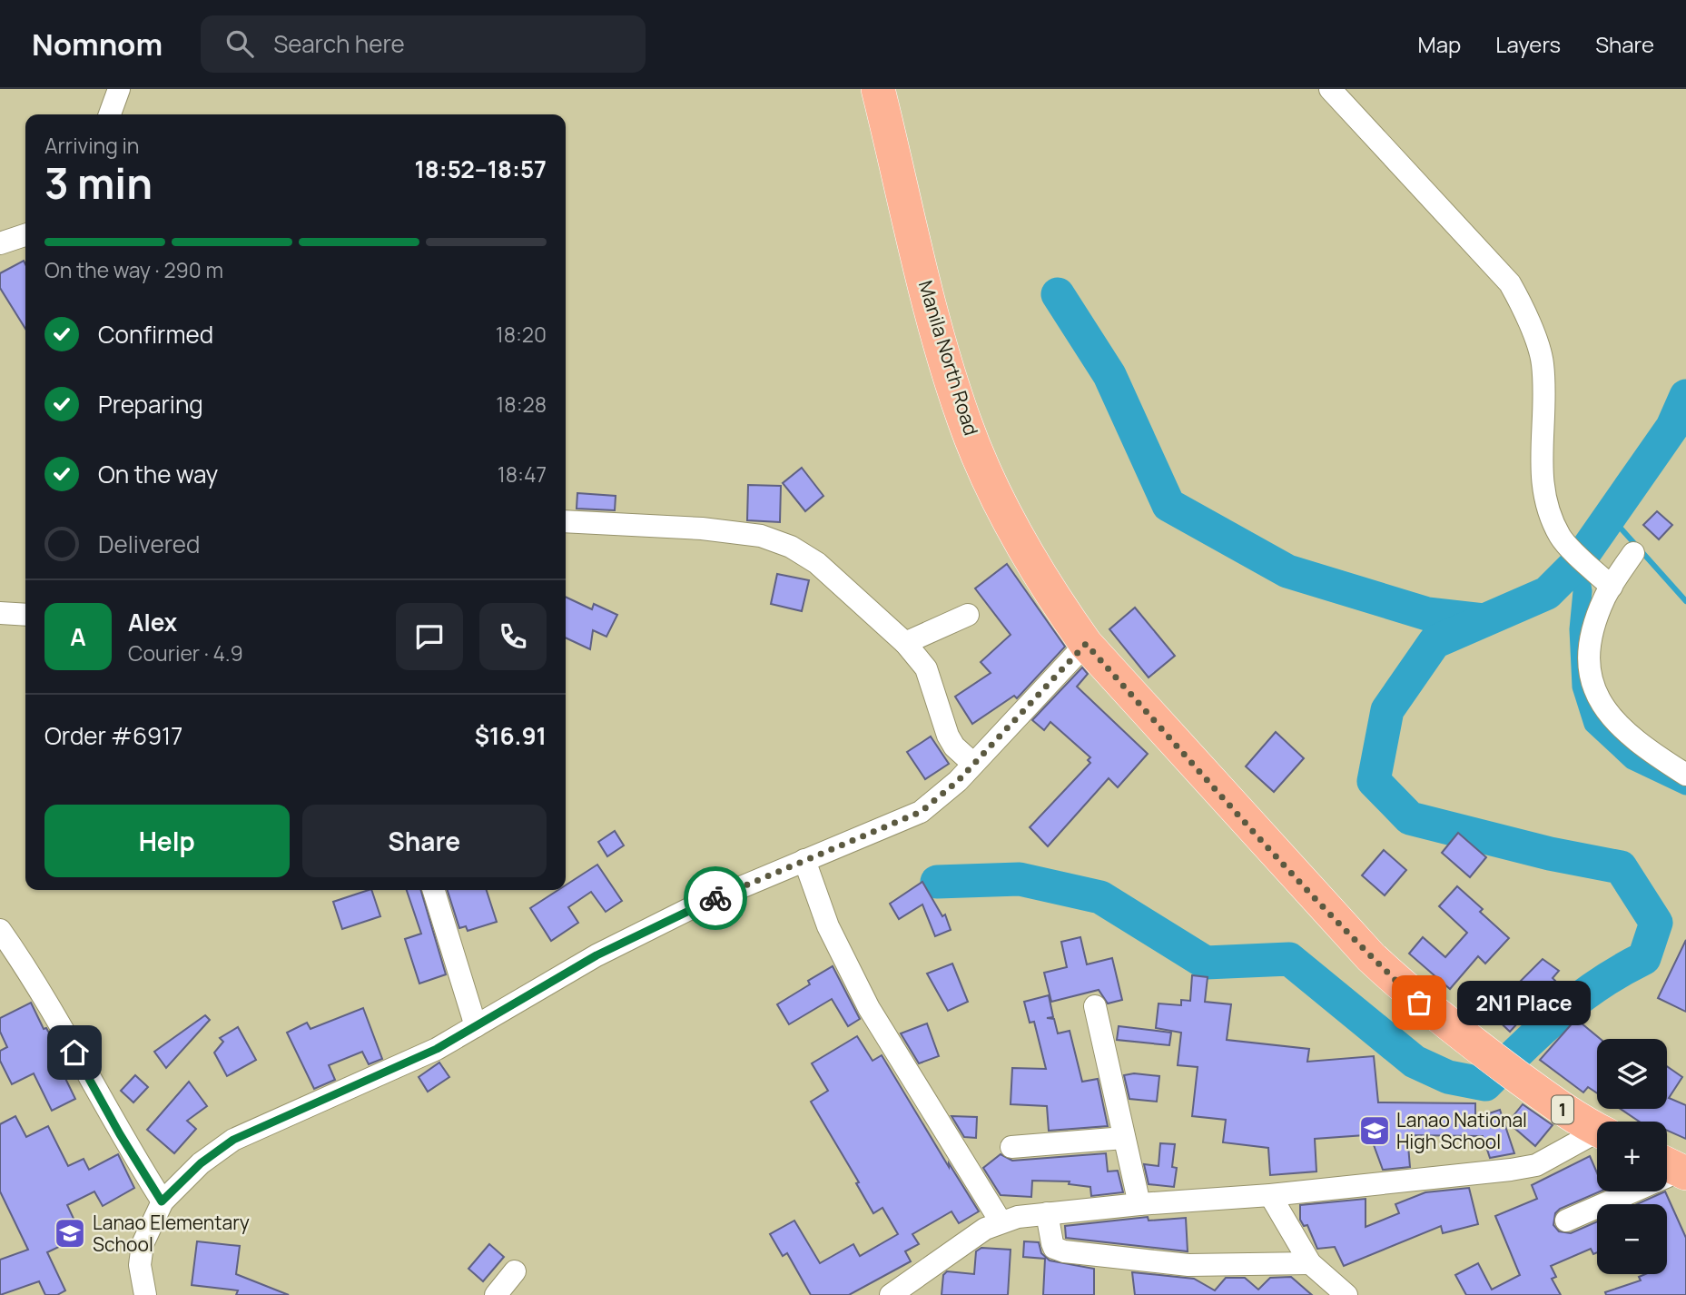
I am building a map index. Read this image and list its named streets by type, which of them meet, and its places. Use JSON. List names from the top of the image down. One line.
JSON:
{"streets":{"highway":["Manila North Road","1"]},"places":{"other":["2N1 Place"],"school or university":["Lanao National High School","Lanao Elementary School"]},"page":{"header":"Nomnom","search":"Search here","nav":["Map","Layers","Share"],"heading":["3 min","Arriving in","18:52–18:57"],"panel":["Alex","Courier · 4.9","Order #6917","$16.91"],"bar":"On the way · 290 m","list":[["Confirmed","18:20"],["Preparing","18:28"],["On the way","18:47"],"Delivered"],"round":"A","buttons":["Help","Share"],"bubble":"2N1 Place","map_buttons":["+","−"]}}
